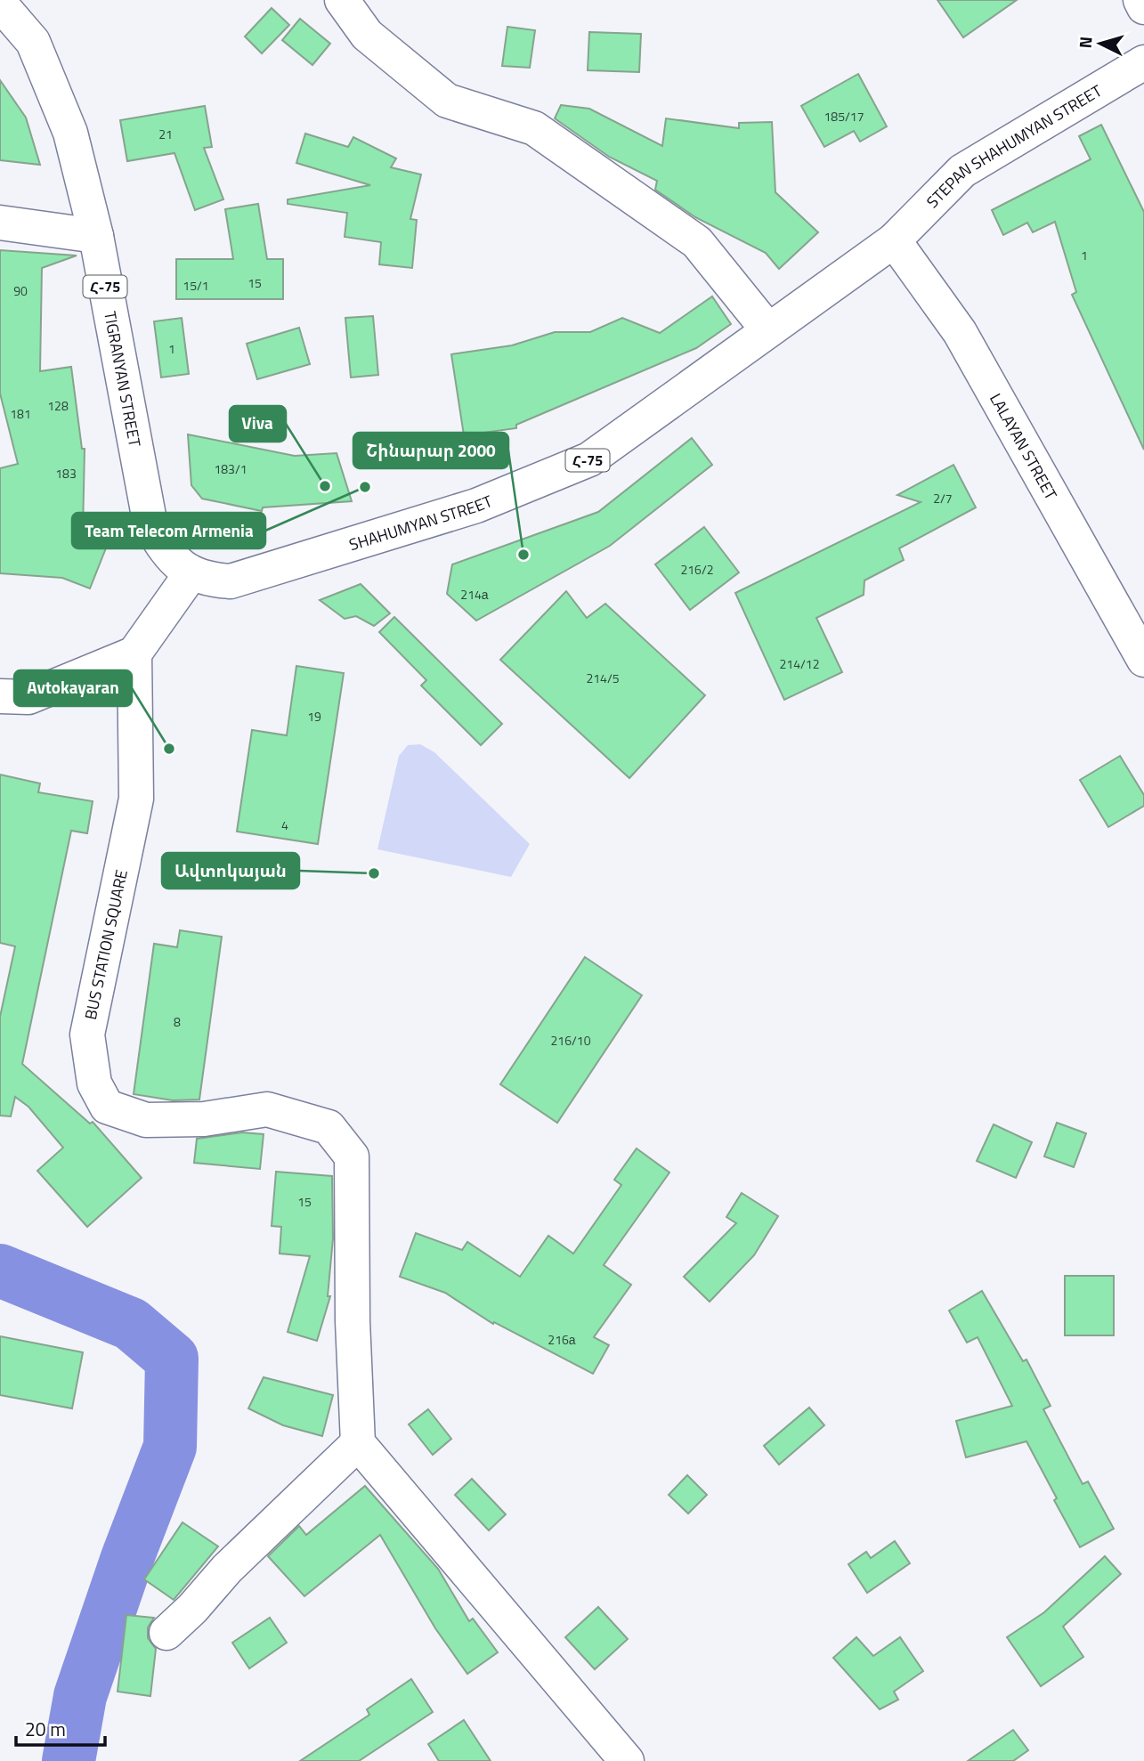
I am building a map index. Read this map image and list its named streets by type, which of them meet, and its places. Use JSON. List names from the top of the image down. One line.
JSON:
{"streets":{"main road":["STEPAN SHAHUMYAN STREET","Հ-75","TIGRANYAN STREET","LALAYAN STREET","SHAHUMYAN STREET","BUS STATION SQUARE"]},"crossings":[["STEPAN SHAHUMYAN STREET","LALAYAN STREET"],["STEPAN SHAHUMYAN STREET","SHAHUMYAN STREET"],["TIGRANYAN STREET","SHAHUMYAN STREET"],["LALAYAN STREET","SHAHUMYAN STREET"]],"places":["Viva","Team Telecom Armenia","Շինարար 2000","Avtokayaran","Ավտոկայան"],"house_numbers":["185/17","21","1","15","15/1","90","1","128","181","183/1","183","2/7","216/2","214а","214/12","214/5","19","4","8","216/10","15","216а"],"scale_bar":"20 m","north":"left"}
